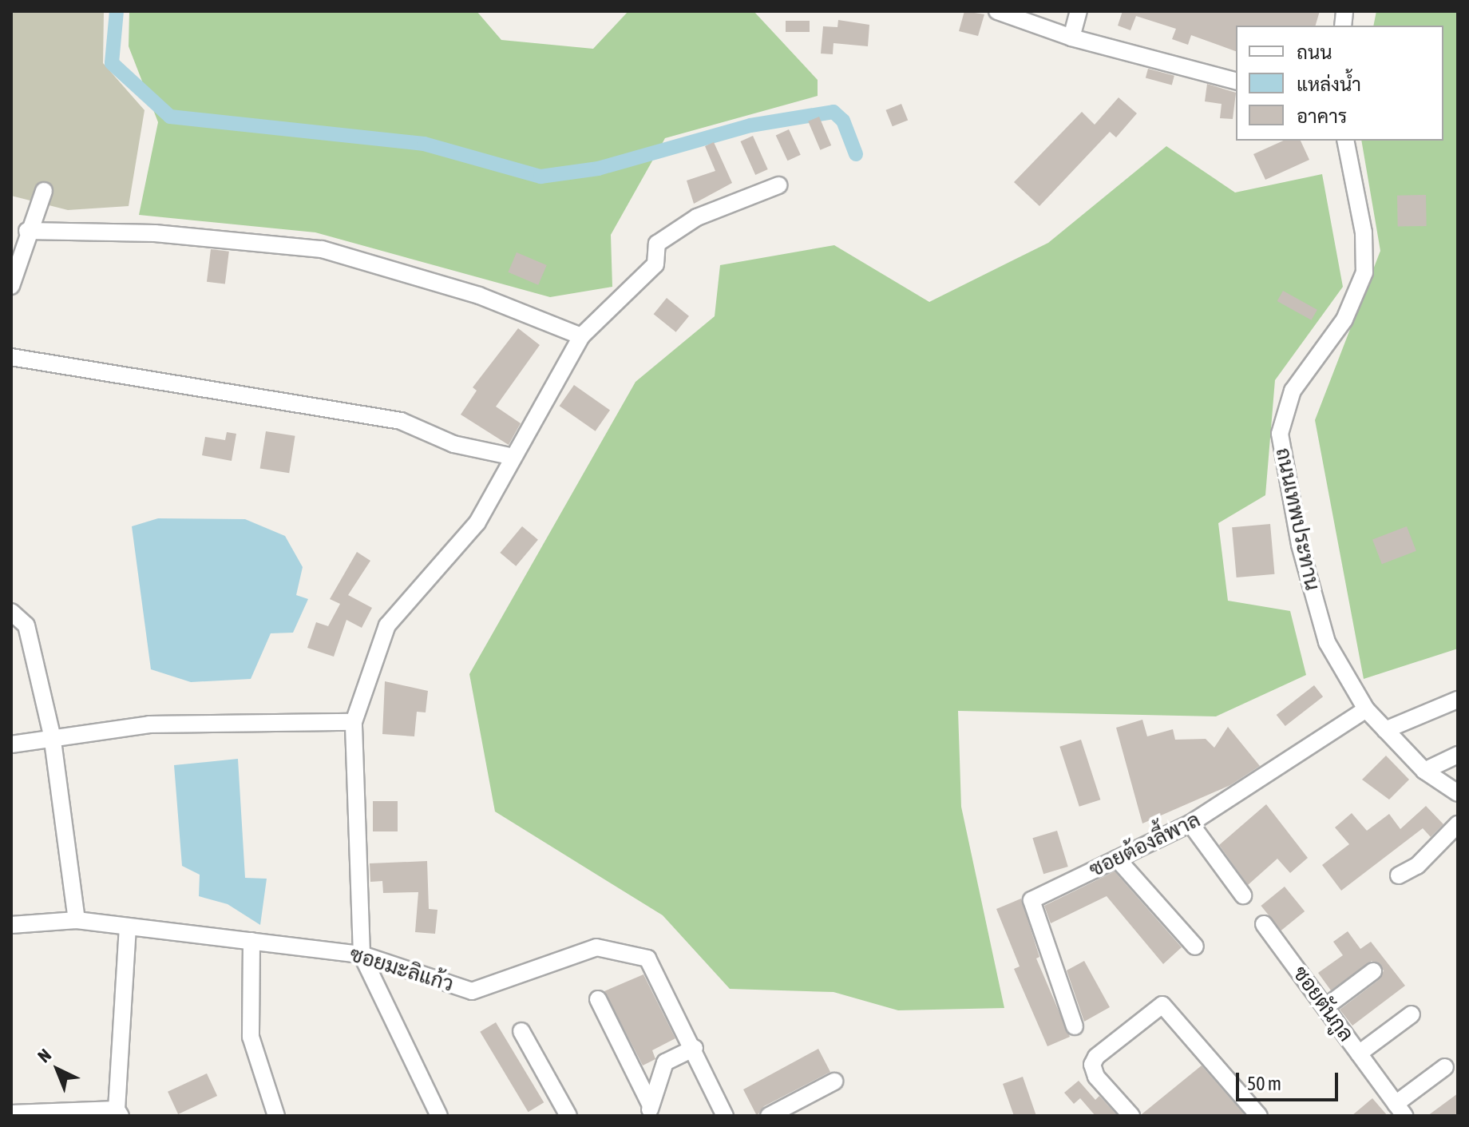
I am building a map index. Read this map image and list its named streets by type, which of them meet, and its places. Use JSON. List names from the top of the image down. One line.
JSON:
{"streets":{"street":["ถนนเทพประทาน","ซอยต้องลี้พาล","ซอยมะลิแก้ว","ซอยตันกูล"]},"crossings":[["ถนนเทพประทาน","ซอยต้องลี้พาล"]],"legend":["ถนน","แหล่งน้ำ","อาคาร"],"scale_bar":"50 m","north":"top left"}
